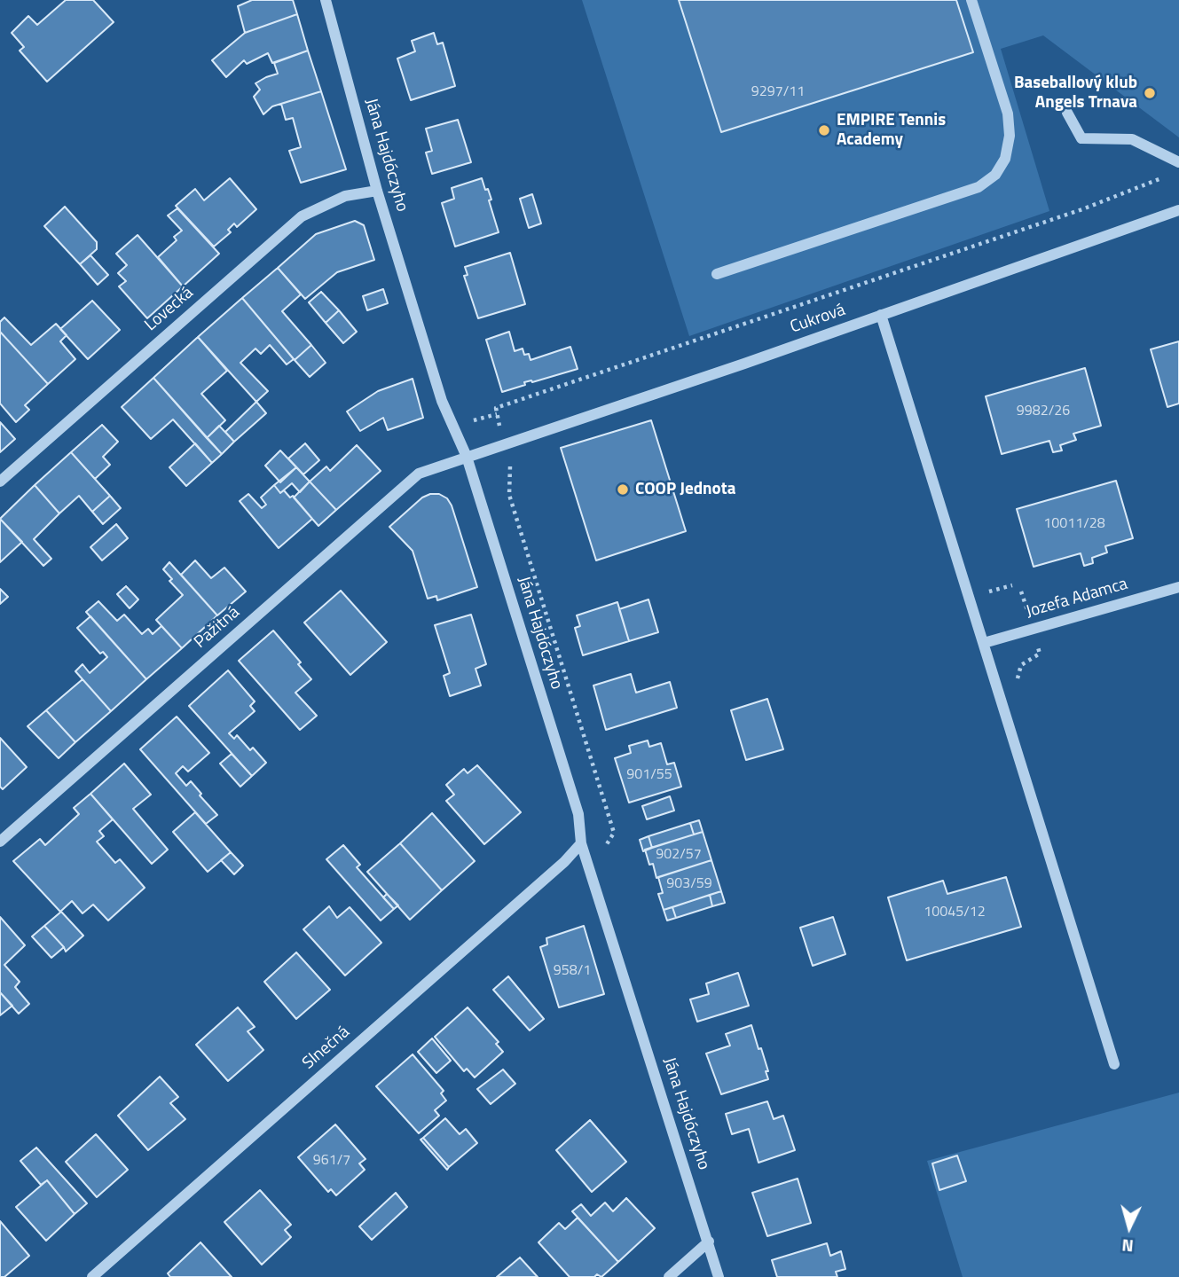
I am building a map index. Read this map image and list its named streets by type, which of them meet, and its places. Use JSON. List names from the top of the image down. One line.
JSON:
{"streets":{"street":["Jána Hajdóczyho","Lovecká","Cukrová","Jozefa Adamca","Pažitná","Slnečná"]},"crossings":[["Jána Hajdóczyho","Lovecká"],["Jána Hajdóczyho","Cukrová"],["Jána Hajdóczyho","Pažitná"],["Jána Hajdóczyho","Slnečná"],["Cukrová","Pažitná"]],"places":["Baseballový klub Angels Trnava","EMPIRE Tennis Academy","COOP Jednota"],"house_numbers":["9297/11","9982/26","10011/28","901/55","902/57","903/59","10045/12","958/1","961/7"],"north":"bottom"}
